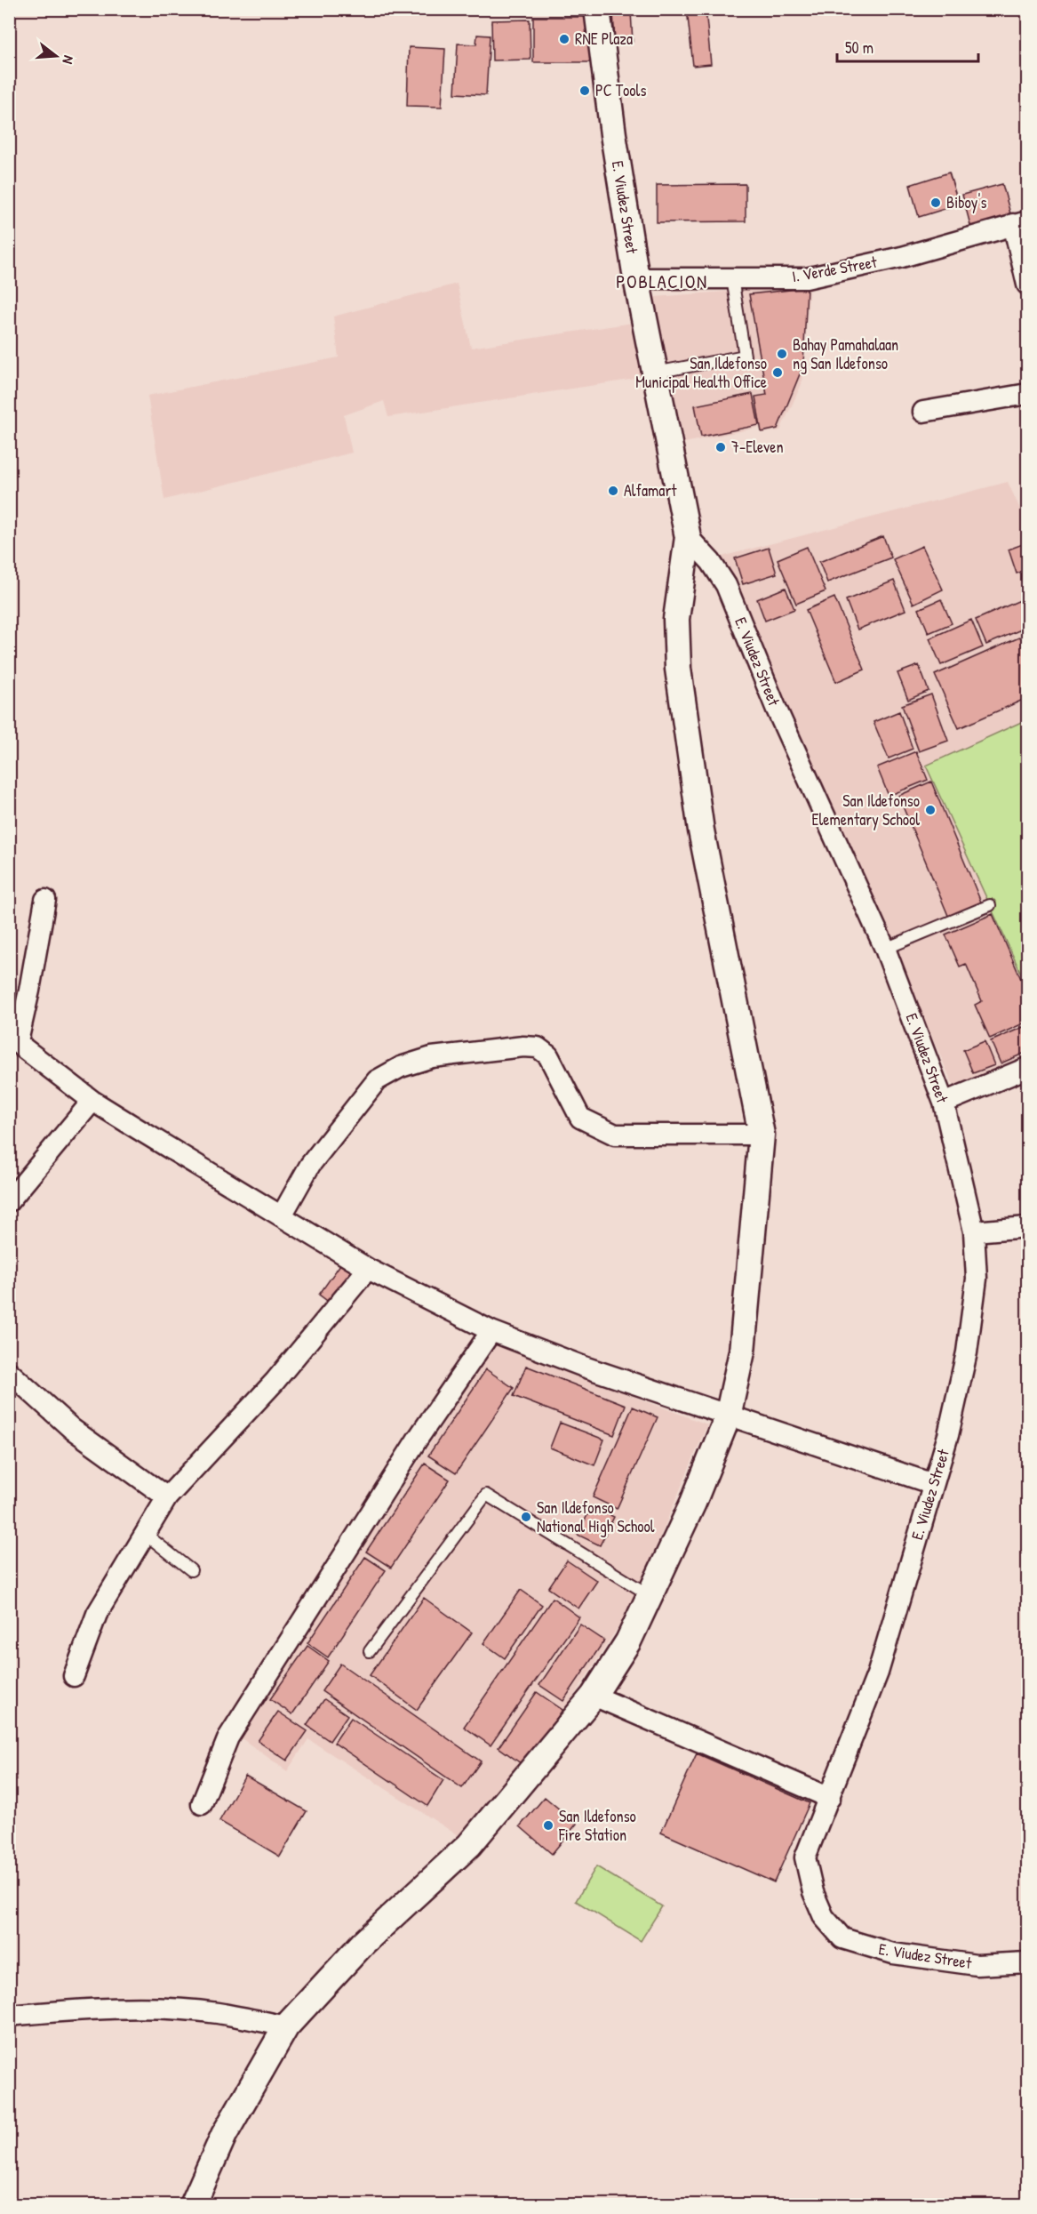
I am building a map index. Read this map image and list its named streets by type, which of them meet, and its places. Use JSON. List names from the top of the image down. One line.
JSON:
{"streets":{"street":["E. Viudez Street","I. Verde Street"]},"crossings":[["E. Viudez Street","I. Verde Street"]],"districts":["POBLACION"],"places":["RNE Plaza","PC Tools","Biboy's","Bahay Pamahalaan ng San Ildefonso","San Ildefonso Municipal Health Office","7-Eleven","Alfamart","San Ildefonso Elementary School","San Ildefonso National High School","San Ildefonso Fire Station"],"scale_bar":"50 m","north":"right"}
